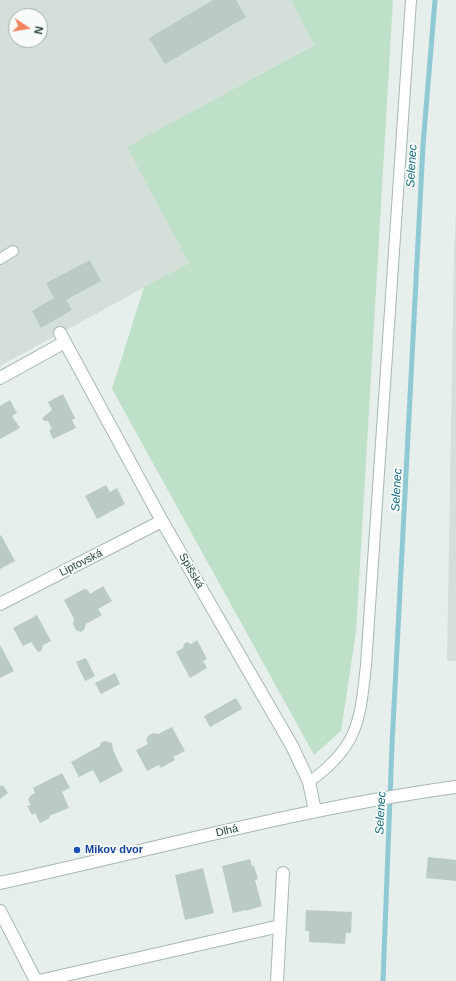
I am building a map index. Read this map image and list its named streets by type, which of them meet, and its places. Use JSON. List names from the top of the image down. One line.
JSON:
{"streets":{"street":["Liptovská","Spišská","Dlhá"]},"crossings":[["Liptovská","Spišská"],["Spišská","Dlhá"]],"water":["Selenec"],"places":["Mikov dvor"],"north":"right"}
